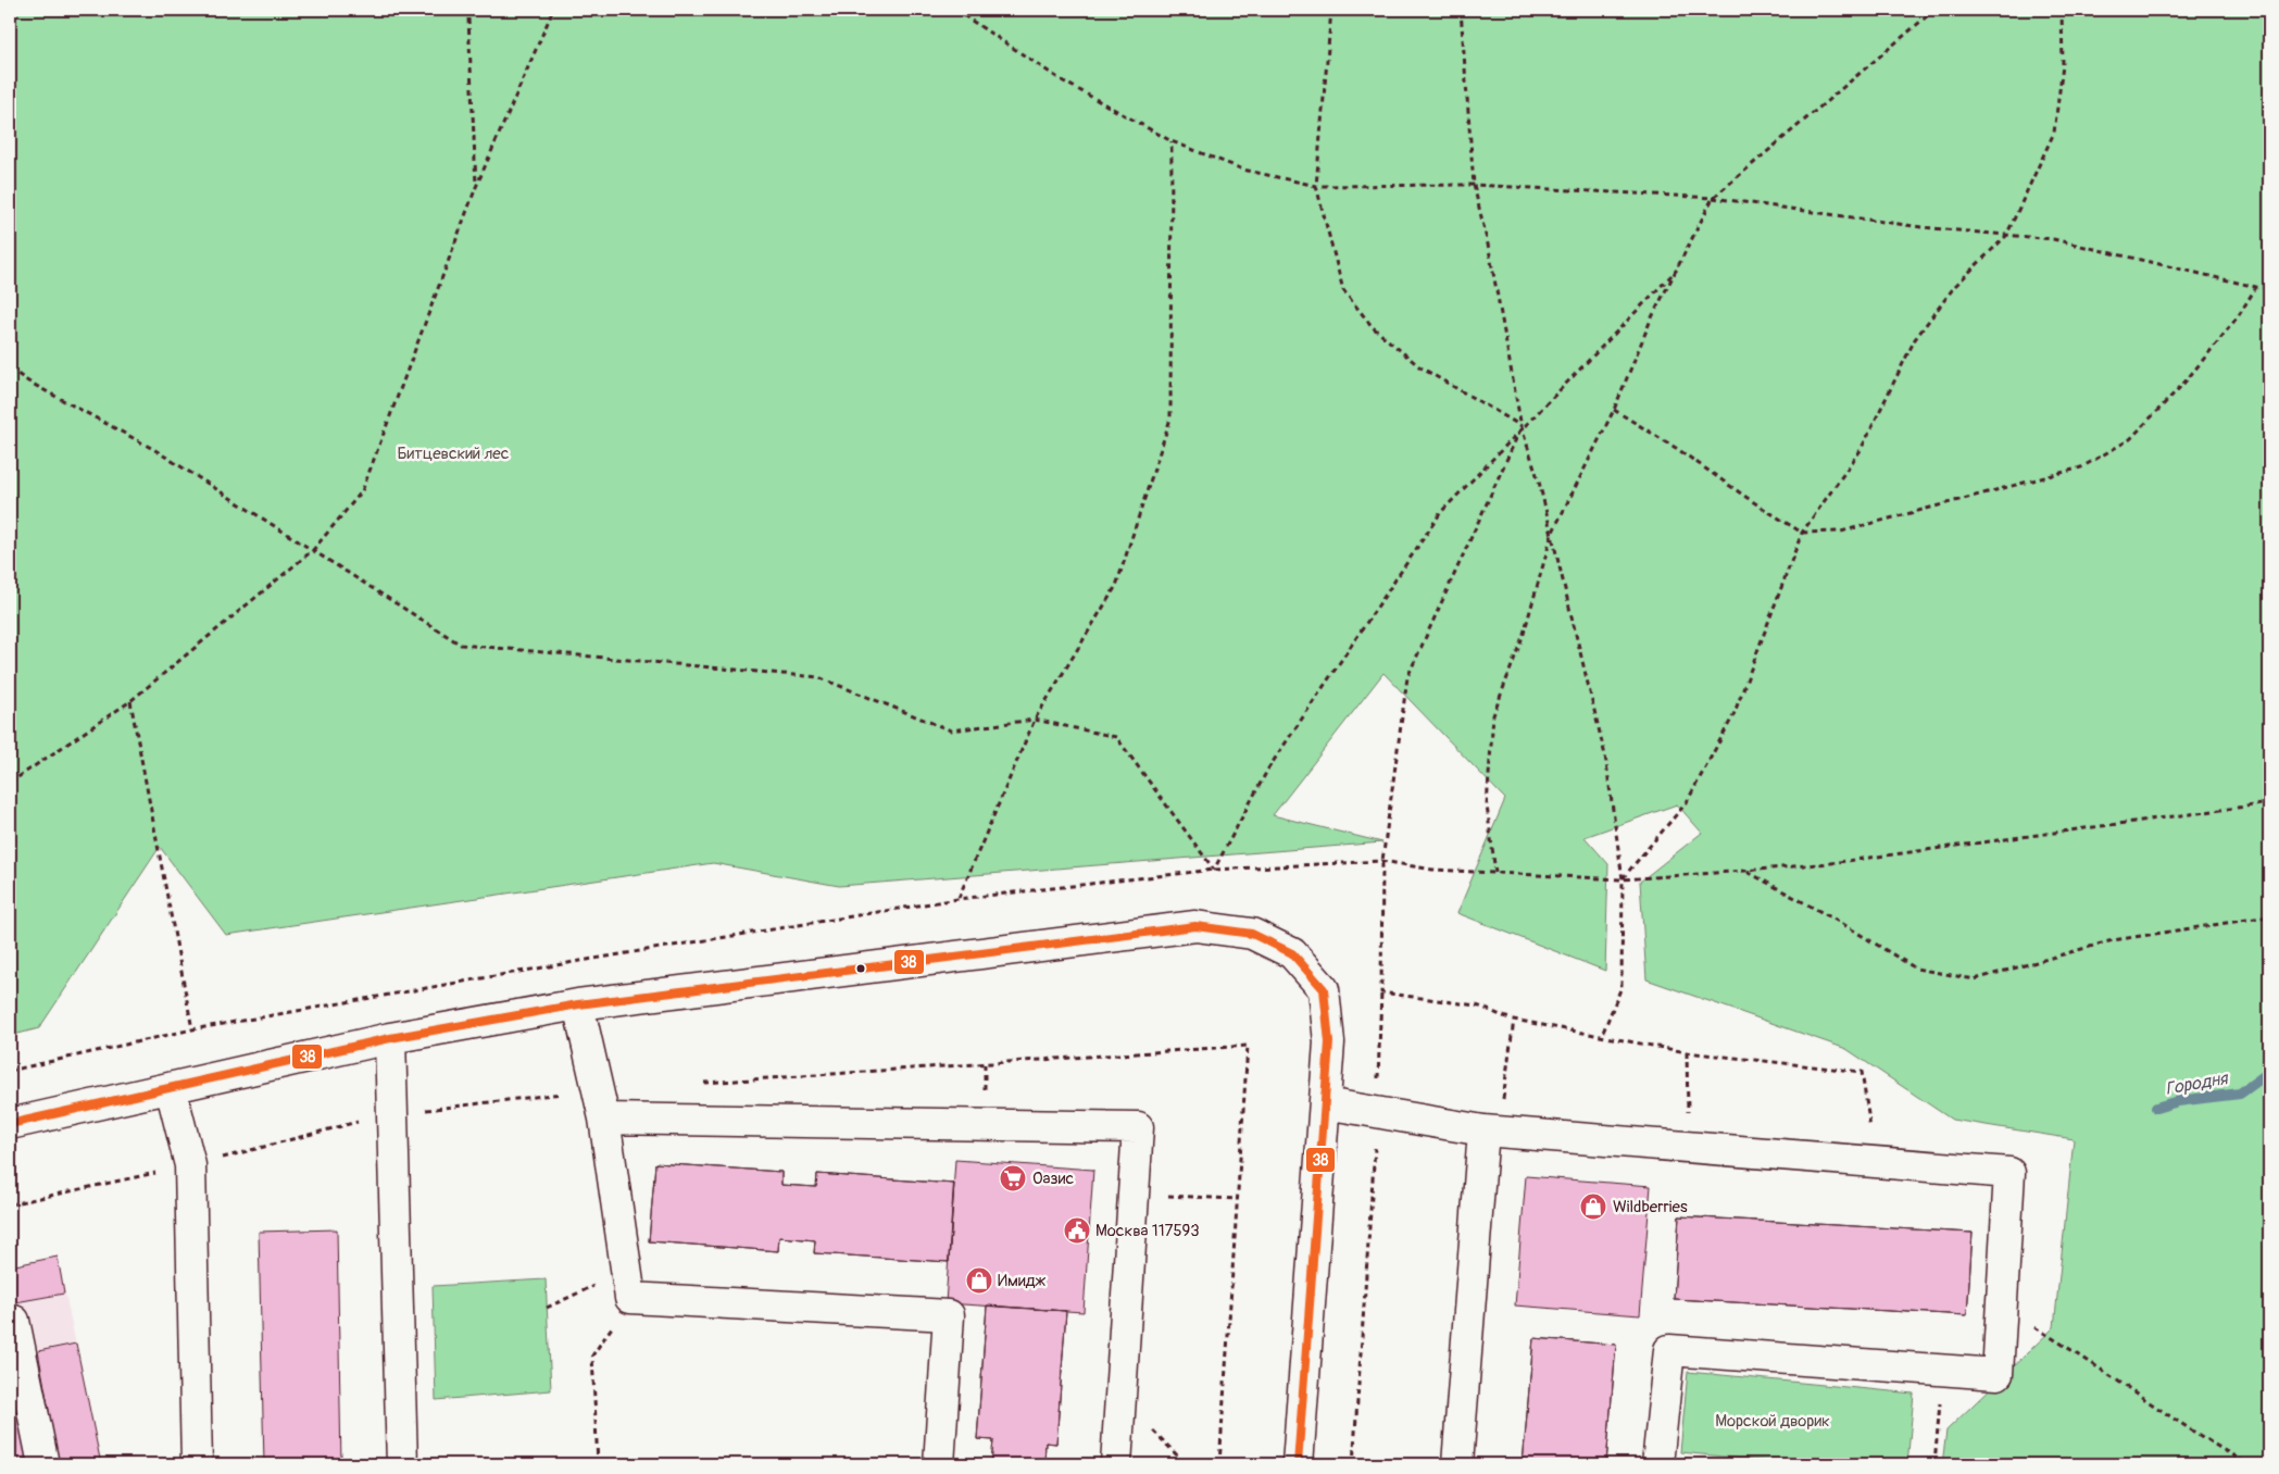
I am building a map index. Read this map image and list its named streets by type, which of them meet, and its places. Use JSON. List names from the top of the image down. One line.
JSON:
{"water":["Городня"],"parks":["Битцевский лес","Морской дворик"],"places":{"supermarket":["Оазис"],"shop":["Wildberries","Имидж"],"public building":["Москва 117593"]},"lines":["transit line 38"]}
